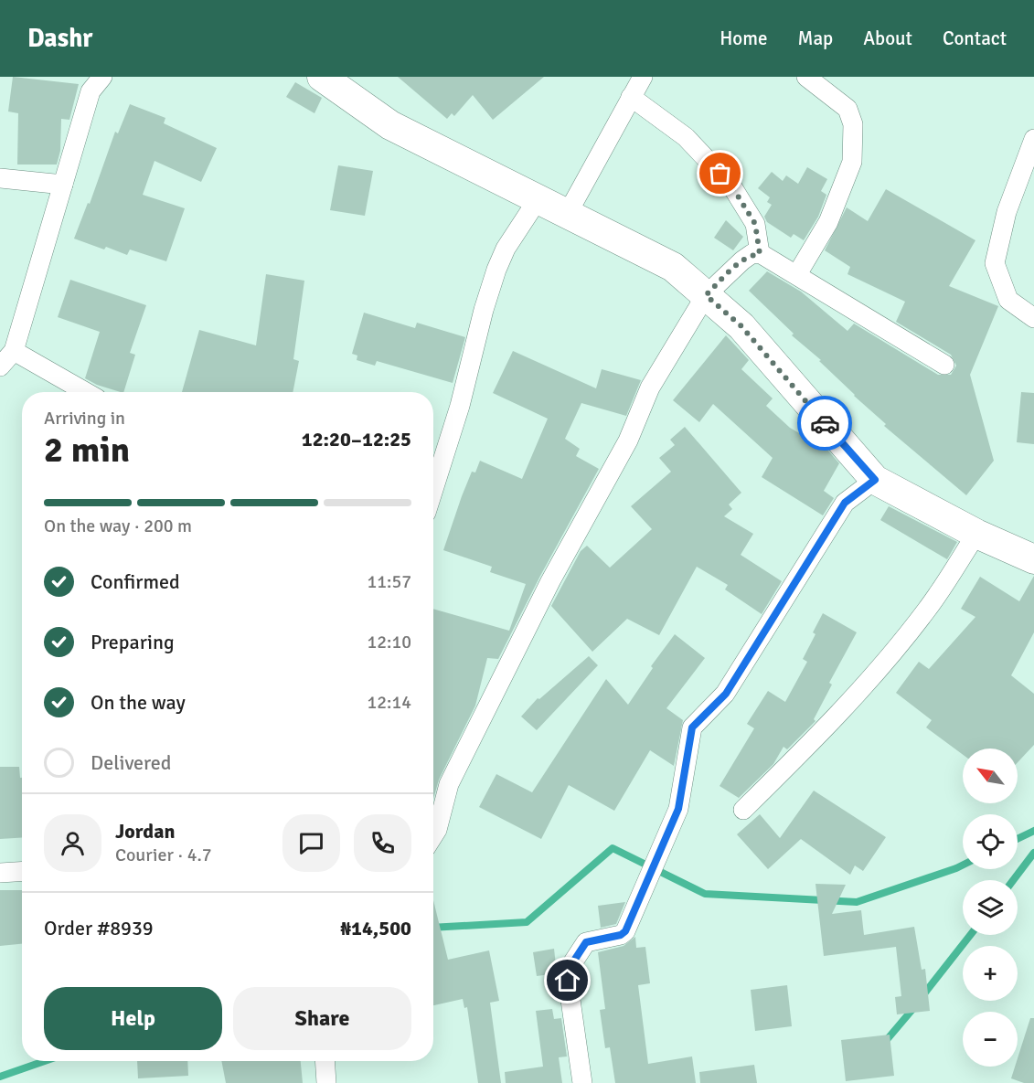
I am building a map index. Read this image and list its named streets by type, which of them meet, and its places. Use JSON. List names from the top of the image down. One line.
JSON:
{"north":"top left","page":{"header":"Dashr","nav":["Home","Map","About","Contact"],"heading":["2 min","Arriving in","12:20–12:25"],"panel":["Jordan","Courier · 4.7","Order #8939","₦14,500"],"bar":"On the way · 200 m","list":[["Confirmed","11:57"],["Preparing","12:10"],["On the way","12:14"],"Delivered"],"map_buttons":["+","−"],"buttons":["Help","Share"]}}
